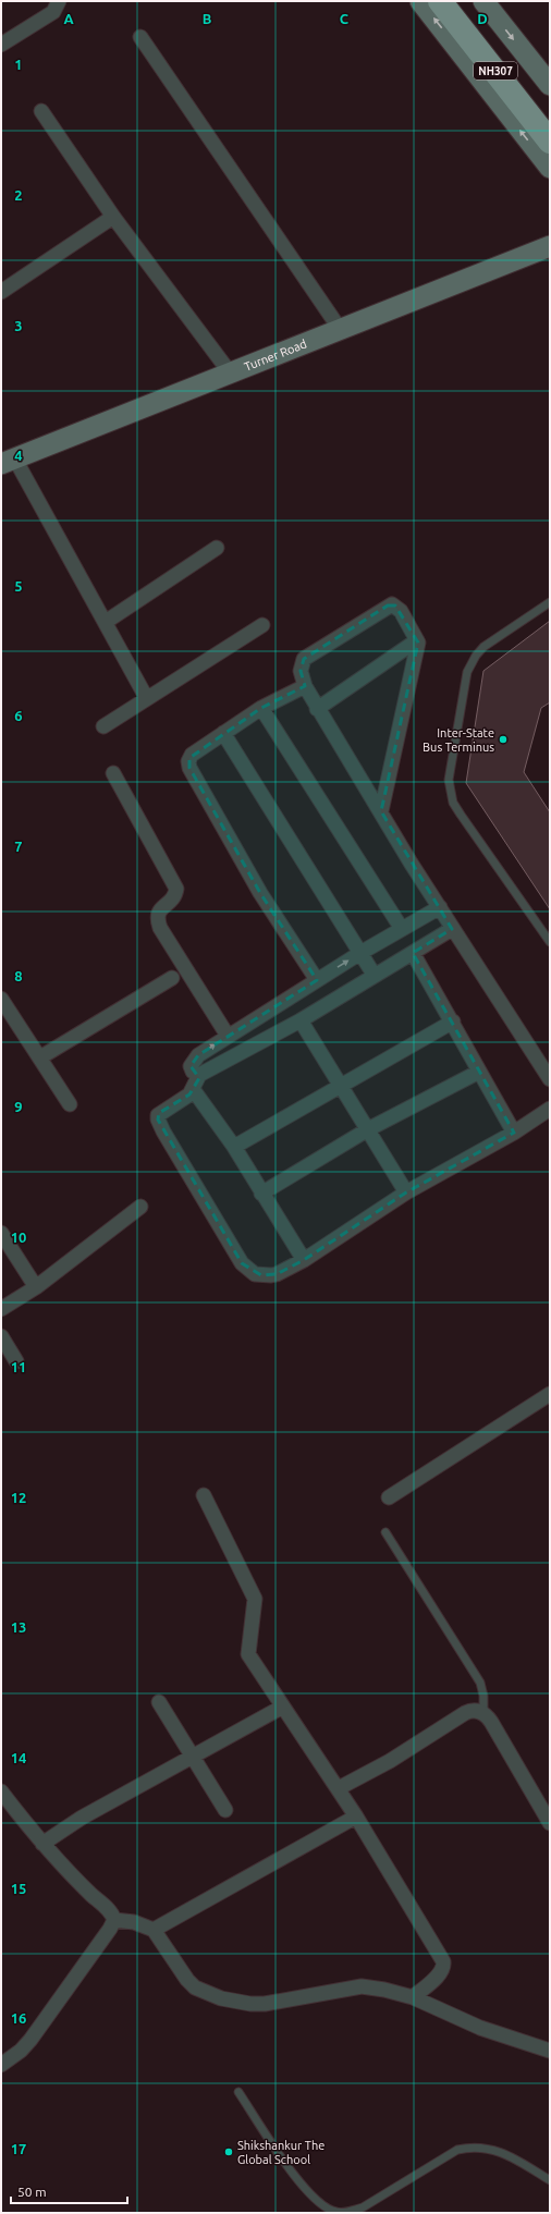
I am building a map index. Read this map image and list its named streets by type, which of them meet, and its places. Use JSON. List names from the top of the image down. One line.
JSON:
{"streets":{"highway":["NH307"],"main road":["Turner Road"]},"places":["Inter-State Bus Terminus","Shikshankur The Global School"],"scale_bar":"50 m","grid":{"columns":["A","B","C","D"],"rows":["1","2","3","4","5","6","7","8","9","10","11","12","13","14","15","16","17"]}}
